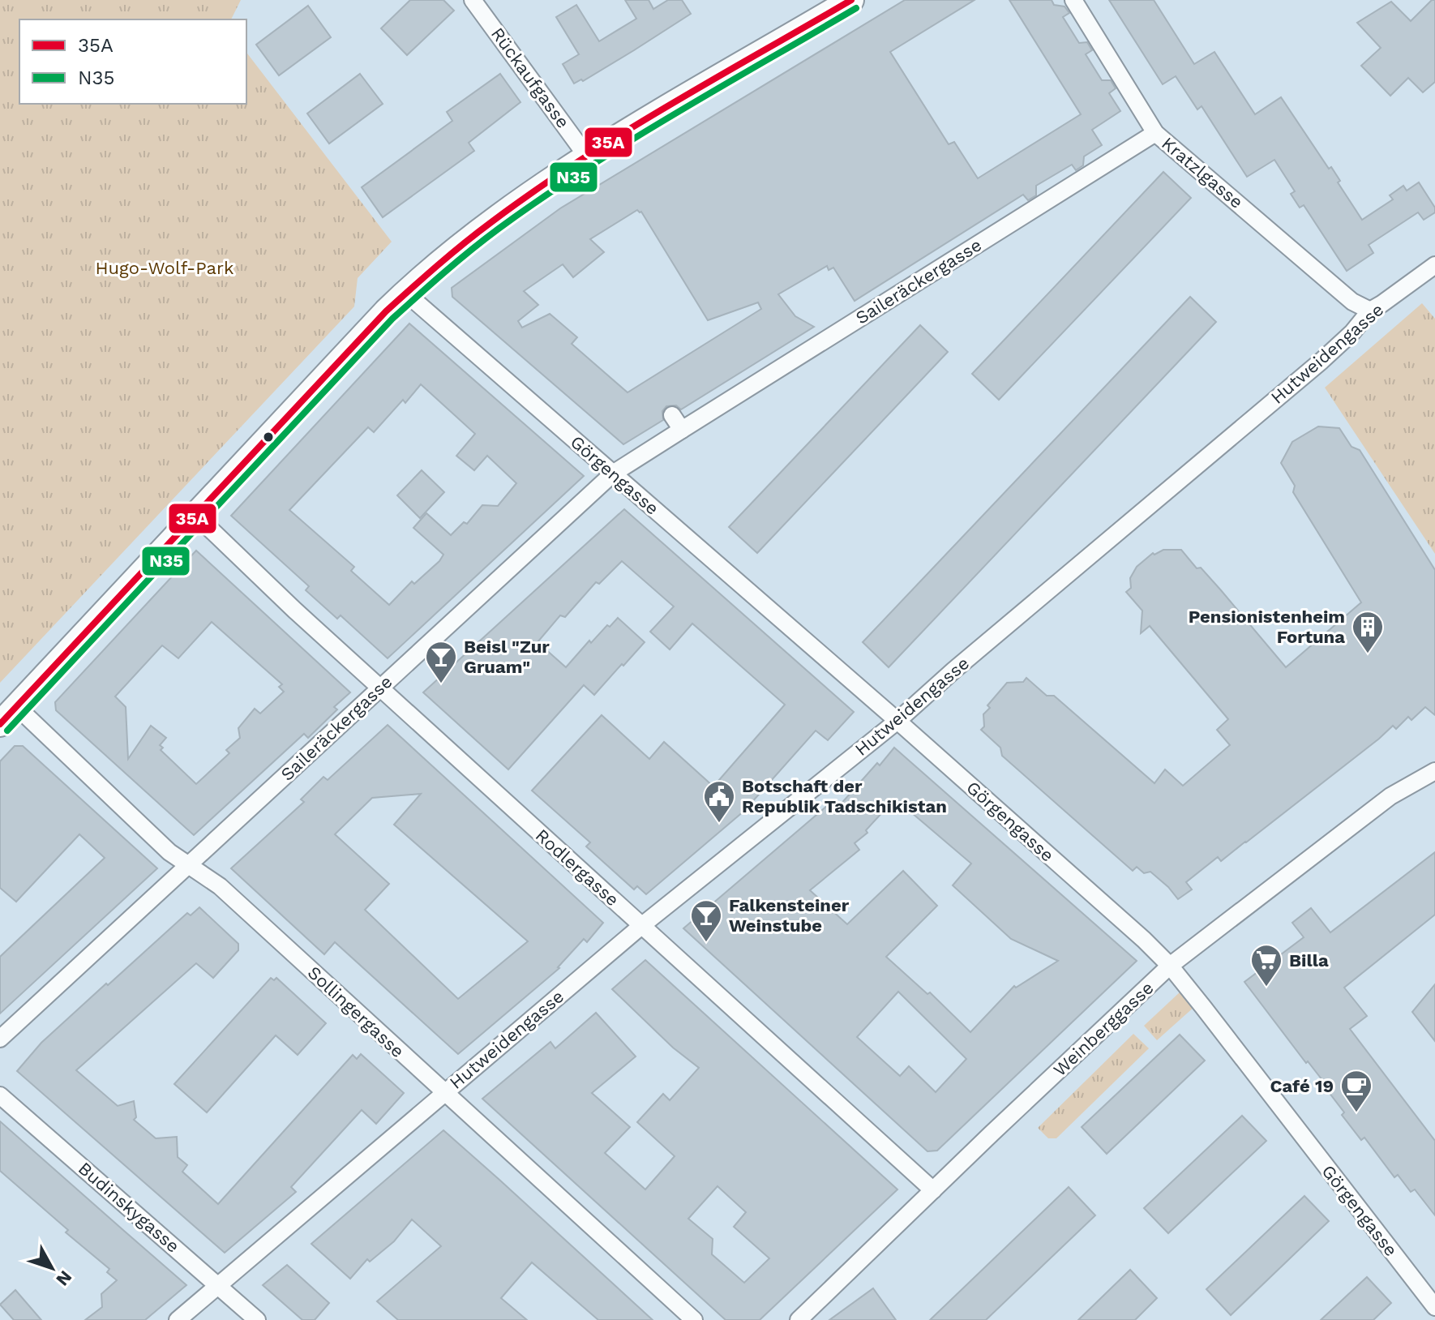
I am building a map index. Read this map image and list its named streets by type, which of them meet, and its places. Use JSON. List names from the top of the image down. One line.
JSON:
{"streets":{"street":["Rückaufgasse","Kratzlgasse","Saileräckergasse","Hutweidengasse","Görgengasse","Rodlergasse","Sollingergasse","Weinberggasse","Budinskygasse"]},"crossings":[["Kratzlgasse","Saileräckergasse"],["Kratzlgasse","Hutweidengasse"],["Saileräckergasse","Görgengasse"],["Saileräckergasse","Rodlergasse"],["Saileräckergasse","Sollingergasse"],["Hutweidengasse","Görgengasse"],["Hutweidengasse","Rodlergasse"],["Hutweidengasse","Sollingergasse"],["Hutweidengasse","Budinskygasse"],["Görgengasse","Weinberggasse"],["Rodlergasse","Weinberggasse"]],"parks":["Hugo-Wolf-Park"],"places":{"building":["Pensionistenheim Fortuna"],"bar":["Beisl \"Zur Gruam\"","Falkensteiner Weinstube"],"public building":["Botschaft der Republik Tadschikistan"],"supermarket":["Billa"],"cafe":["Café 19"]},"lines":["transit line 35A","transit line N35"],"legend":["35A","N35"],"north":"bottom right"}
